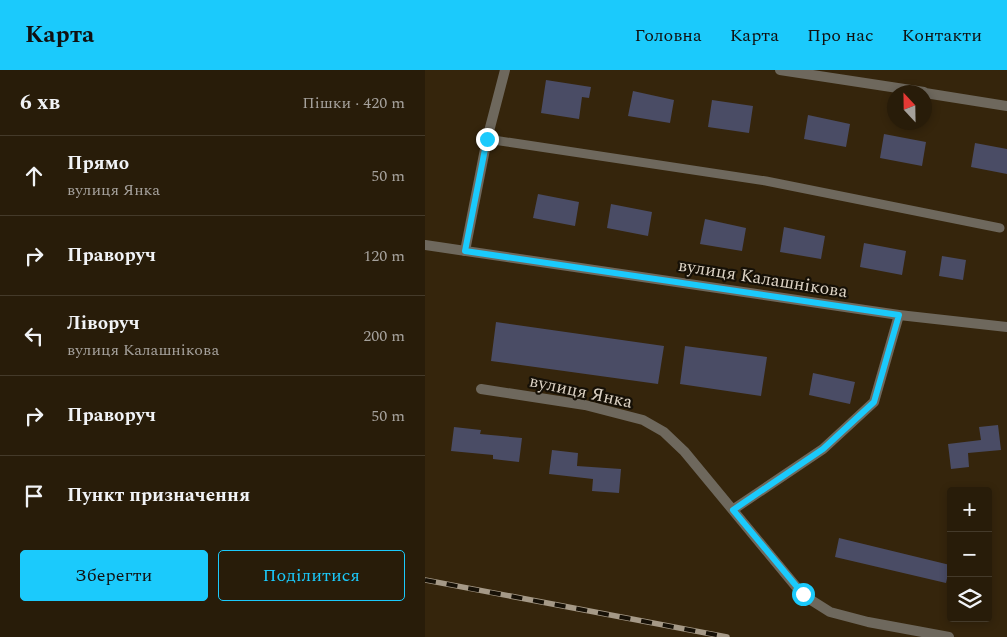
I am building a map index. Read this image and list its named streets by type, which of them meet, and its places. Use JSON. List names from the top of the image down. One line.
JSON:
{"streets":{"street":["вулиця Калашнікова","вулиця Янка"]},"north":"top","page":{"header":"Карта","nav":["Головна","Карта","Про нас","Контакти"],"heading":["6 хв","Пішки · 420 m"],"list":[["Прямо","вулиця Янка","50 m"],["Праворуч","120 m"],["Ліворуч","вулиця Калашнікова","200 m"],["Праворуч","50 m"],"Пункт призначення"],"map_buttons":["+","−"],"buttons":["Зберегти","Поділитися"]}}
